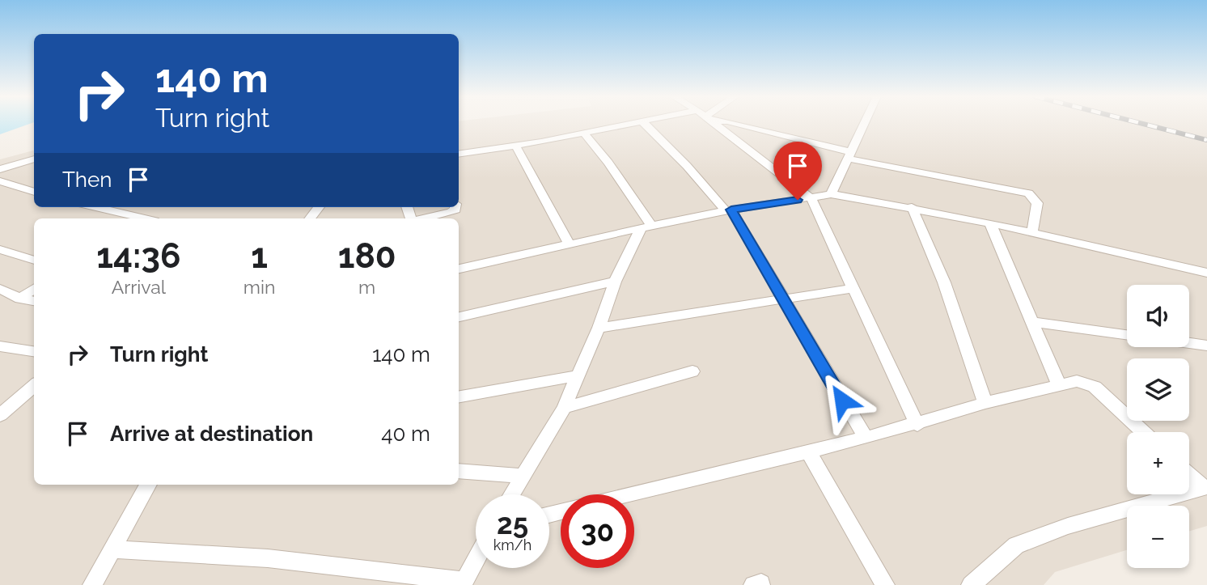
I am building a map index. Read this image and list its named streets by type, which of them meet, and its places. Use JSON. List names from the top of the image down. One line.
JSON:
{"page":{"turn":["140 m","Turn right"],"then":"Then","eta":["14:36","Arrival","1","min","180","m"],"map_buttons":["+","−"],"list":[{"name":"Turn right","value":"140 m"},{"name":"Arrive at destination","value":"40 m"}],"speed":"25 km/h","limit":"30"}}
